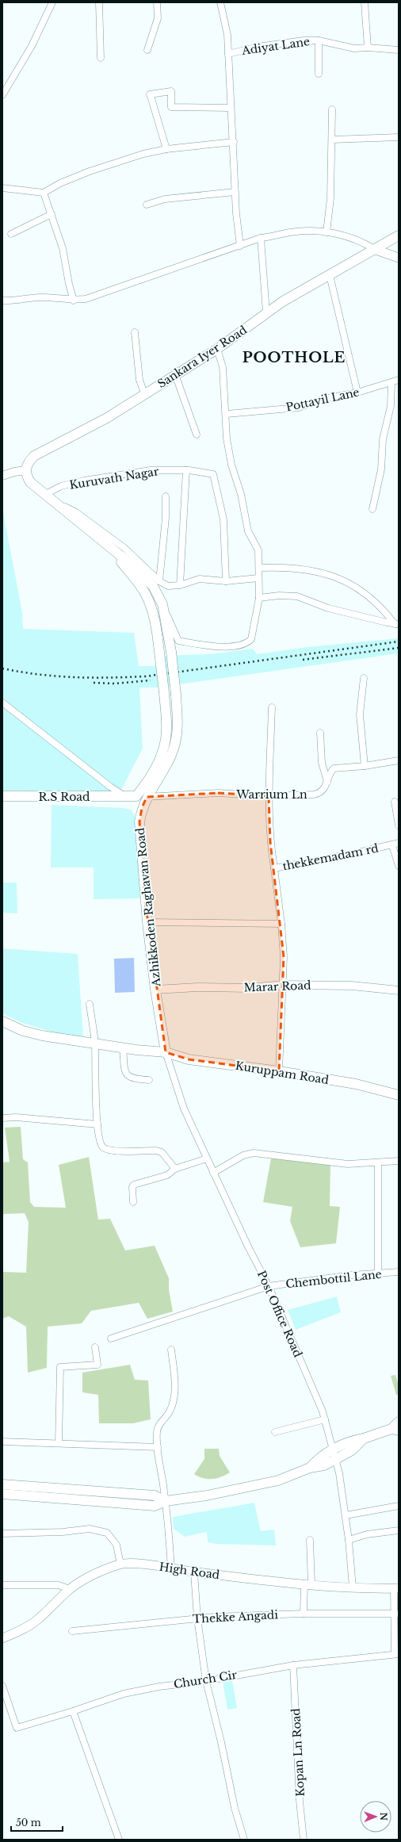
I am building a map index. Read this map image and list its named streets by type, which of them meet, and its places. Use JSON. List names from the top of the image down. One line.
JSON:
{"streets":{"main road":["Sankara Iyer Road","R.S Road","Azhikkoden Raghavan Road","Kuruppam Road","High Road"],"street":["Adiyat Lane","Pottayil Lane","Kuruvath Nagar","Warrium Ln","thekkemadam rd","Marar Road","Chembottil Lane","Post Office Road","Thekke Angadi","Church Cir","Kopan Ln Road"]},"crossings":[["Warrium Ln","R.S Road"],["Warrium Ln","Azhikkoden Raghavan Road"],["R.S Road","Azhikkoden Raghavan Road"],["thekkemadam rd","Marar Road"],["thekkemadam rd","Kuruppam Road"],["Azhikkoden Raghavan Road","Marar Road"],["Azhikkoden Raghavan Road","Kuruppam Road"],["Azhikkoden Raghavan Road","Post Office Road"],["Kuruppam Road","Post Office Road"],["Chembottil Lane","Post Office Road"],["Post Office Road","High Road"],["Church Cir","Kopan Ln Road"]],"districts":["POOTHOLE"],"scale_bar":"50 m","north":"right"}
